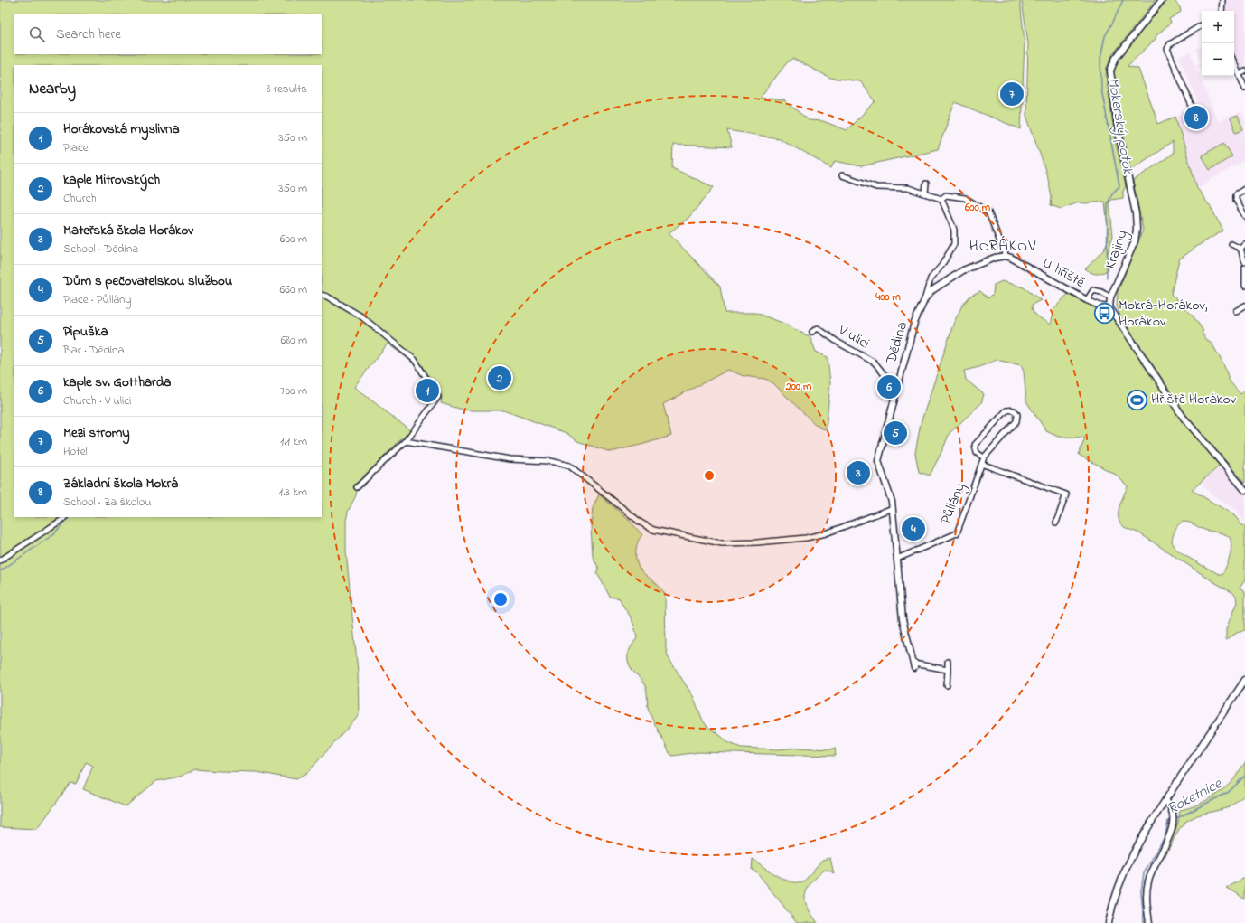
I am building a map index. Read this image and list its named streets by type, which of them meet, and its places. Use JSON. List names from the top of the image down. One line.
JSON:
{"streets":{"street":["Krajiny","U hřiště","V ulici","Dědina","Půllány"]},"crossings":[["Krajiny","U hřiště"],["U hřiště","Dědina"],["V ulici","Dědina"]],"districts":["HORÁKOV"],"water":["Mokerský potok","Roketnice"],"places":{"bus stop":["Mokrá-Horákov, Horákov"],"sports":["Hřiště Horákov"]},"page":{"map_buttons":["+","−"],"search":"Search here","heading":["Nearby","8 results"],"pins":["7","8","2","6","1","5","3","4"],"list":[{"mark":"1","name":"Horákovská myslivna","note":"Place","value":"350 m"},{"mark":"2","name":"kaple Mitrovských","note":"Church","value":"350 m"},{"mark":"3","name":"Mateřská škola Horákov","note":"School · Dědina","value":"600 m"},{"mark":"4","name":"Dům s pečovatelskou službou","note":"Place · Půllány","value":"660 m"},{"mark":"5","name":"Pipuška","note":"Bar · Dědina","value":"680 m"},{"mark":"6","name":"kaple sv. Gottharda","note":"Church · V ulici","value":"700 m"},{"mark":"7","name":"Mezi stromy","note":"Hotel","value":"1.1 km"},{"mark":"8","name":"Základní škola Mokrá","note":"School · Za školou","value":"1.3 km"}]},"rings":["600 m","400 m","200 m"]}
